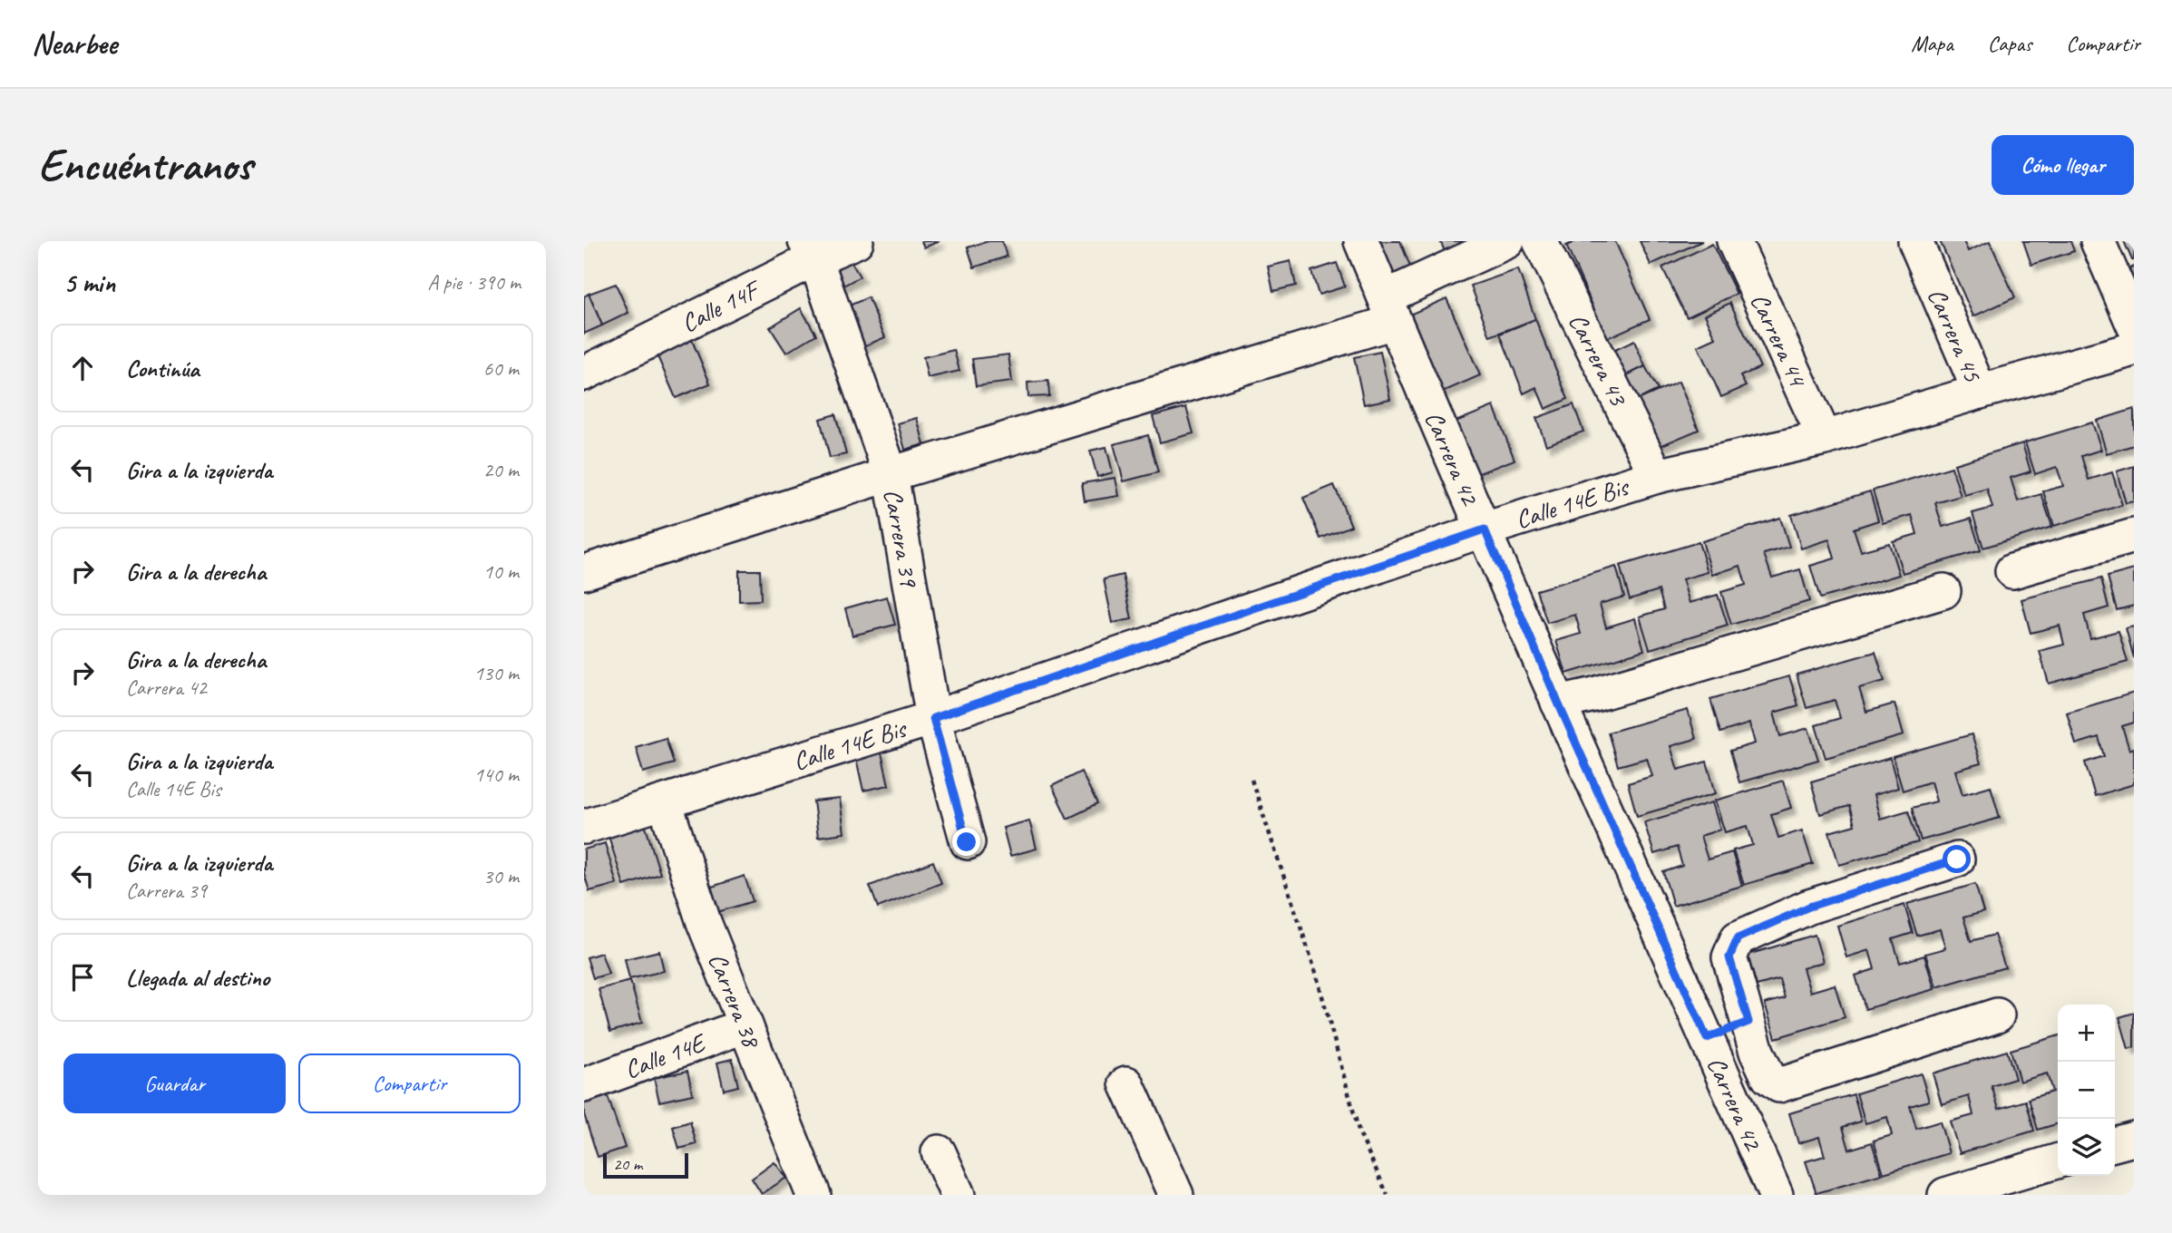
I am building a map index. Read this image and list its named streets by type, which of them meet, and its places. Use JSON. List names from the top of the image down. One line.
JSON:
{"streets":{"street":["Calle 14F","Carrera 45","Carrera 44","Carrera 43","Carrera 42","Calle 14E Bis","Carrera 39","Carrera 38","Calle 14E"]},"crossings":[["Calle 14F","Carrera 39"],["Carrera 45","Calle 14E Bis"],["Carrera 44","Calle 14E Bis"],["Carrera 43","Calle 14E Bis"],["Carrera 42","Calle 14E Bis"],["Calle 14E Bis","Carrera 39"],["Calle 14E Bis","Carrera 38"],["Carrera 38","Calle 14E"]],"scale_bar":"20 m","page":{"header":"Nearbee","nav":["Mapa","Capas","Compartir"],"buttons":["Cómo llegar",["Guardar","Compartir"]],"title":"Encuéntranos","heading":["5 min","A pie · 390 m"],"list":[["Continúa","60 m"],["Gira a la izquierda","20 m"],["Gira a la derecha","10 m"],["Gira a la derecha","Carrera 42","130 m"],["Gira a la izquierda","Calle 14E Bis","140 m"],["Gira a la izquierda","Carrera 39","30 m"],"Llegada al destino"],"map_buttons":["+","−"],"scale":"20 m"}}
